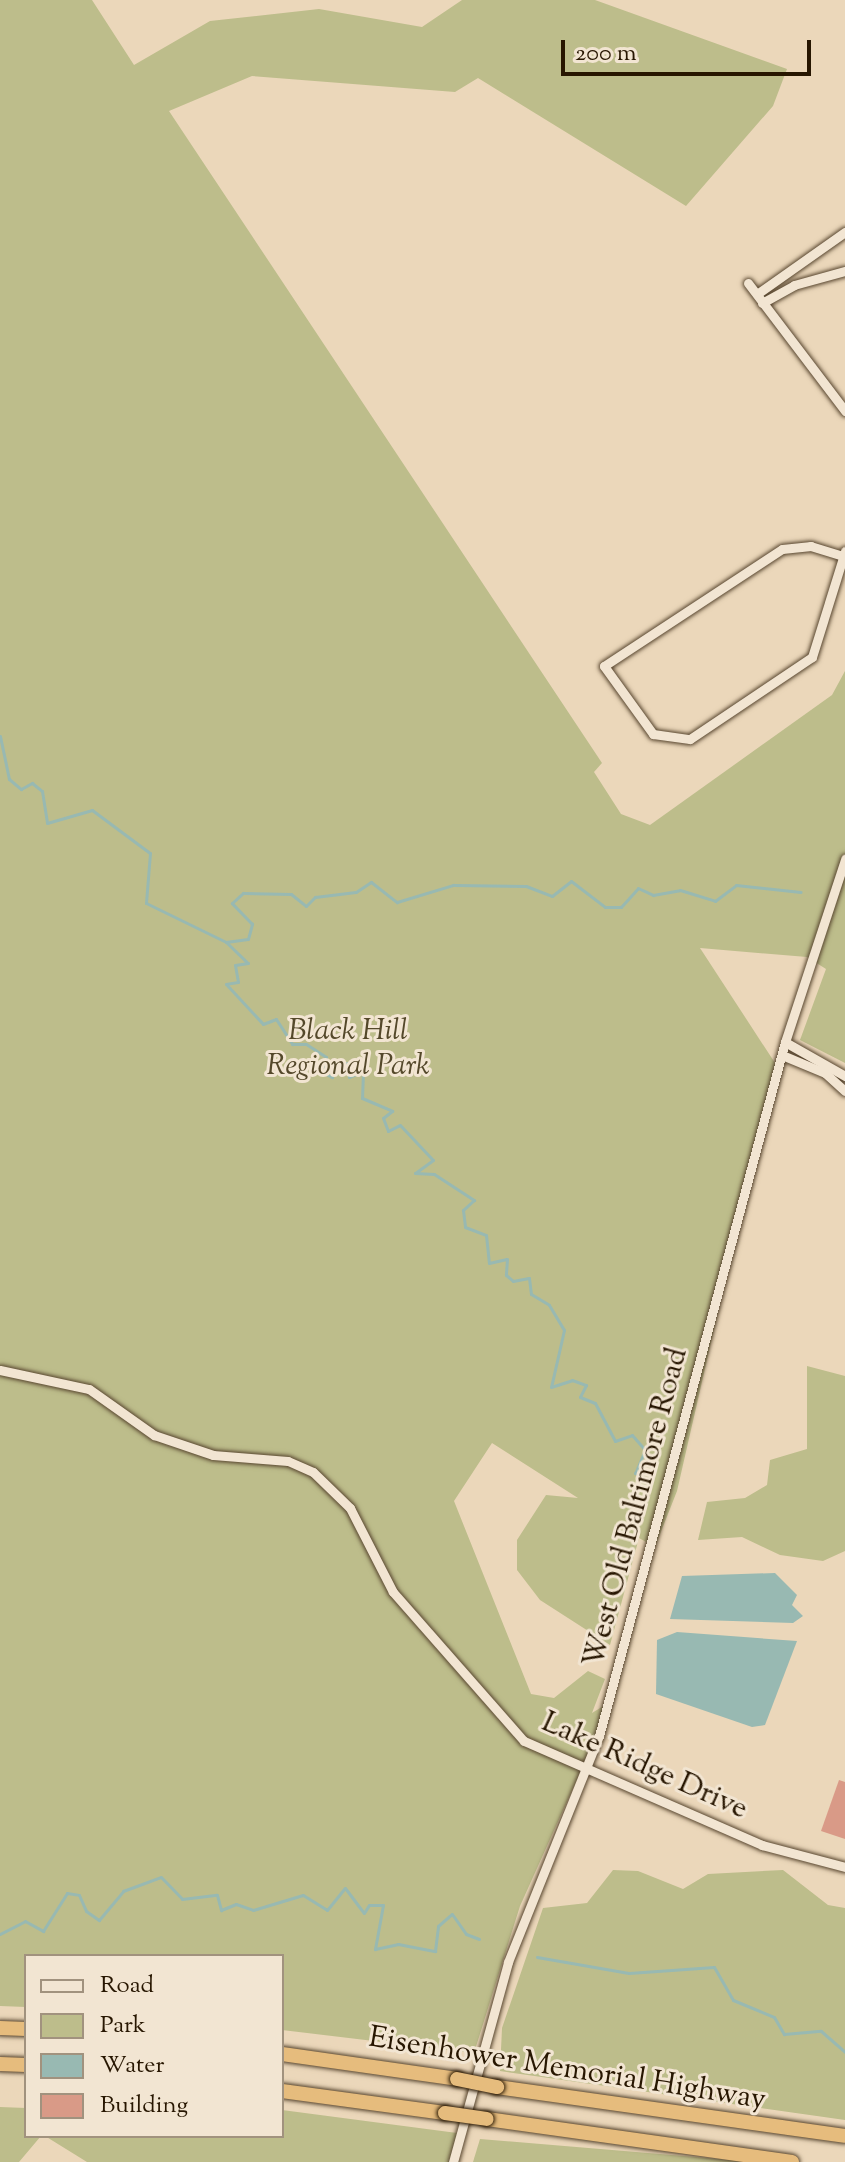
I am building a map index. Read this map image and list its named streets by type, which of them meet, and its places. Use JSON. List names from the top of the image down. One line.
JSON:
{"streets":{"highway":["Eisenhower Memorial Highway"],"street":["West Old Baltimore Road","Lake Ridge Drive"]},"crossings":[["West Old Baltimore Road","Lake Ridge Drive"]],"parks":["Black Hill Regional Park"],"legend":["Road","Park","Water","Building"],"scale_bar":"200 m"}
